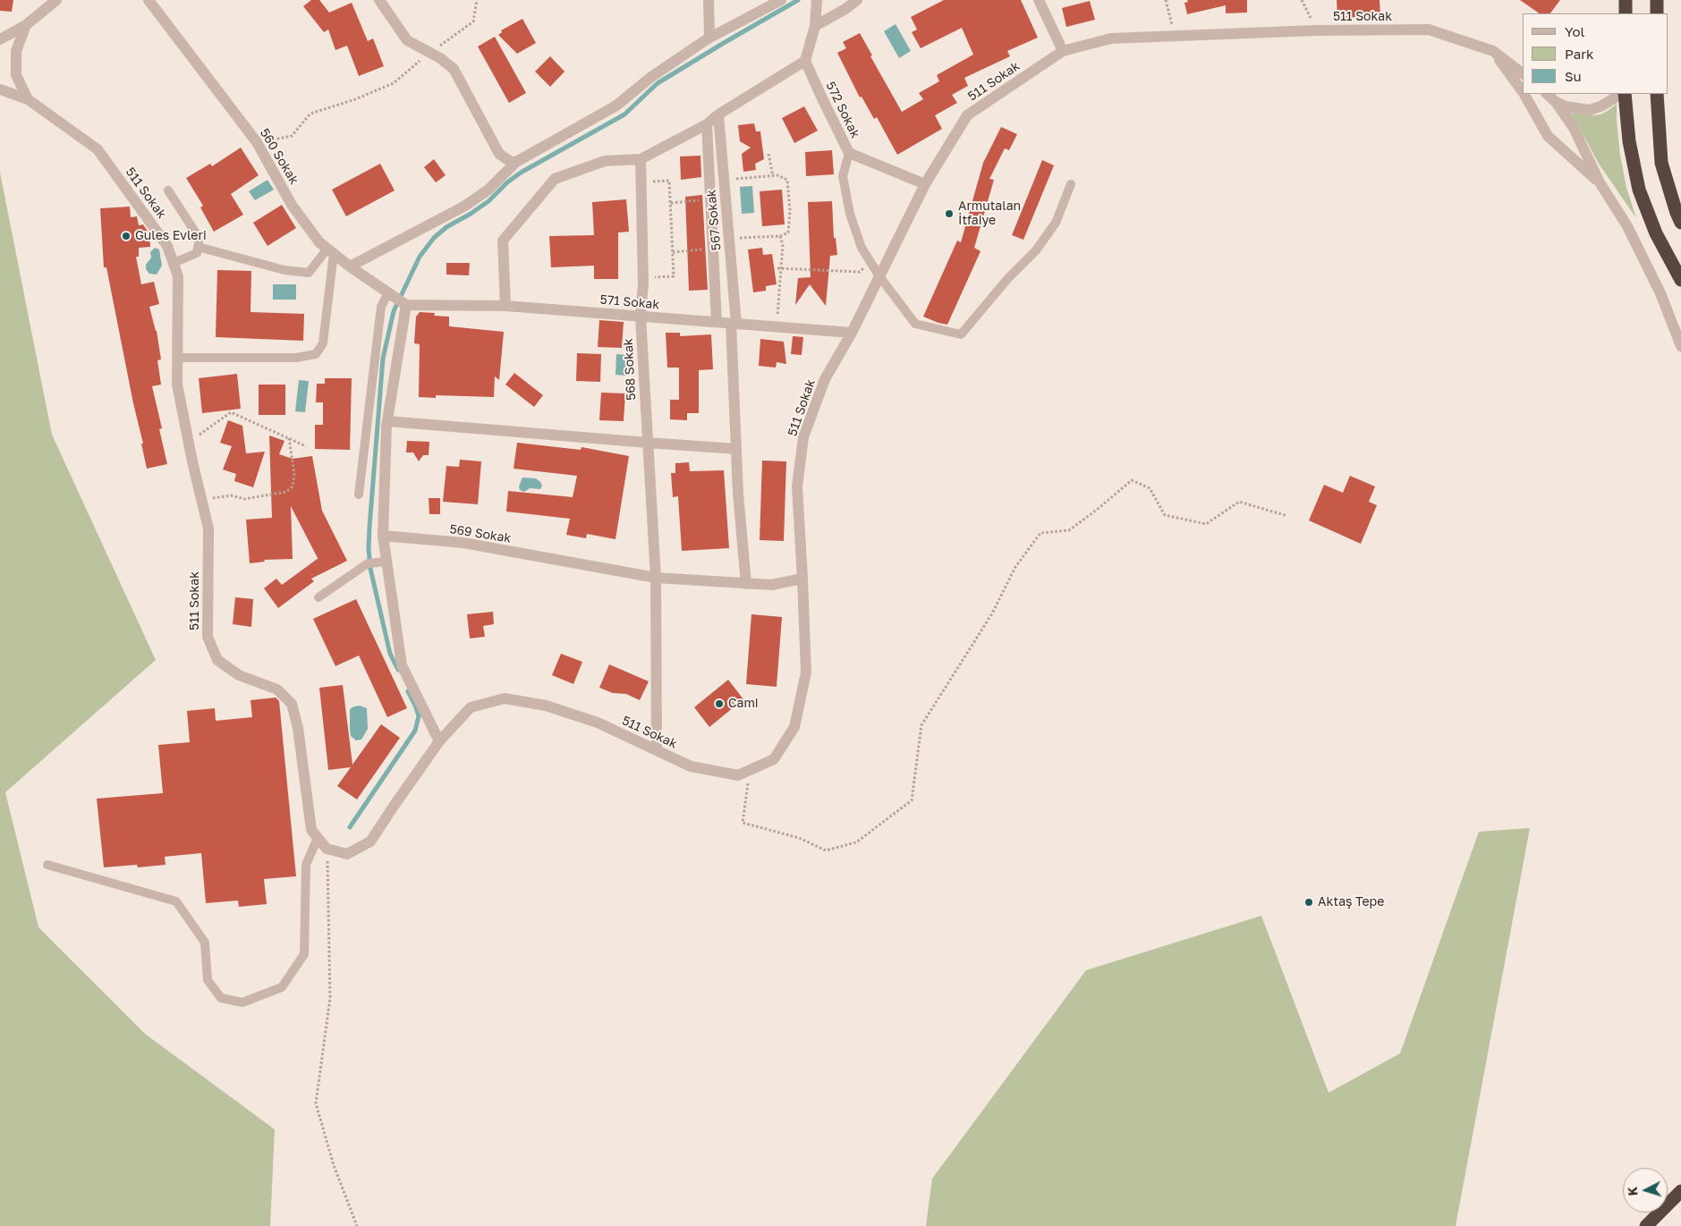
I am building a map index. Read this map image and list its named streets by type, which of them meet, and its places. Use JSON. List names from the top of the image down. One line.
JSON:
{"streets":{"street":["511 Sokak","572 Sokak","560 Sokak","567 Sokak","571 Sokak","568 Sokak","569 Sokak"]},"crossings":[["511 Sokak","572 Sokak"],["511 Sokak","571 Sokak"],["511 Sokak","568 Sokak"],["511 Sokak","569 Sokak"],["560 Sokak","571 Sokak"],["567 Sokak","571 Sokak"],["567 Sokak","569 Sokak"],["571 Sokak","568 Sokak"],["568 Sokak","569 Sokak"]],"places":["Armutalan İtfaiye","Gules Evleri","Cami","Aktaş Tepe"],"legend":["Yol","Park","Su"],"north":"left"}
